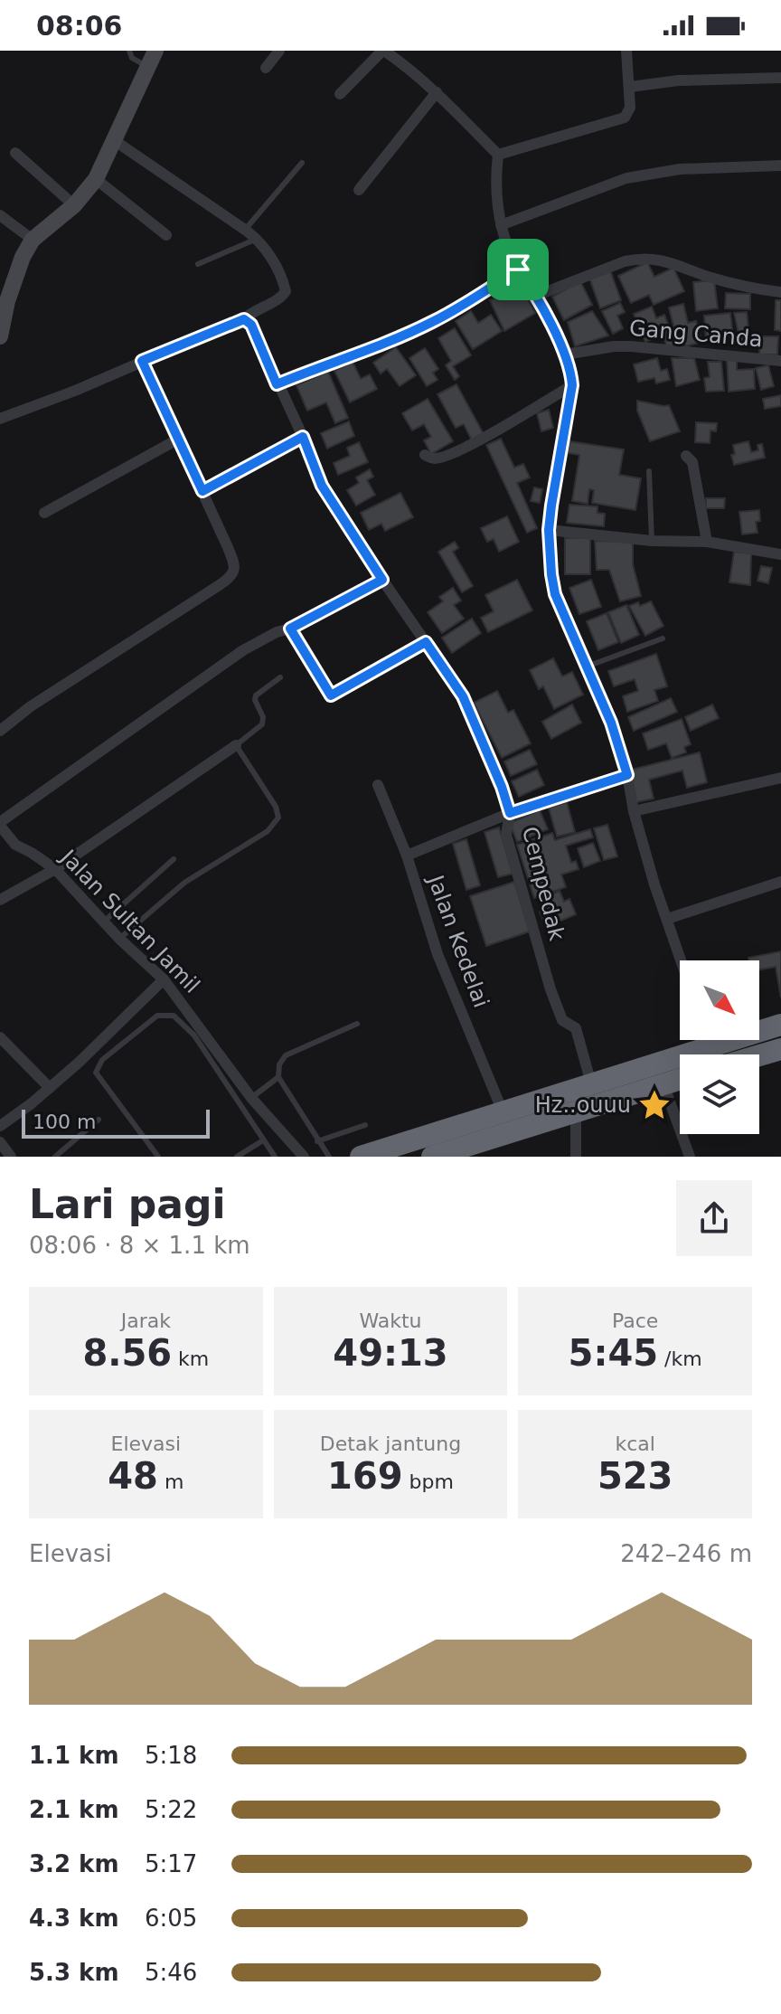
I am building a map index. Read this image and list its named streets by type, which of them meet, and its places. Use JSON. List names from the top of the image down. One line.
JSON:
{"streets":{"street":["Gang Canda","Cempedak","Jalan Sultan Jamil","Jalan Kedelai"]},"places":{"place":["Hz..ouuu"]},"scale_bar":"100 m","north":"bottom right","page":{"status":"08:06","scale":"100 m","heading":["Lari pagi","08:06 · 8 × 1.1 km"],"stats":[["Jarak","8.56 km"],["Waktu","49:13"],["Pace","5:45 /km"],["Elevasi","48 m"],["Detak jantung","169 bpm"],["kcal","523"]],"chart":["Elevasi","242–246 m"],"list":[{"name":"1.1 km","note":"5:18"},{"name":"2.1 km","note":"5:22"},{"name":"3.2 km","note":"5:17"},{"name":"4.3 km","note":"6:05"},{"name":"5.3 km","note":"5:46"}]}}
